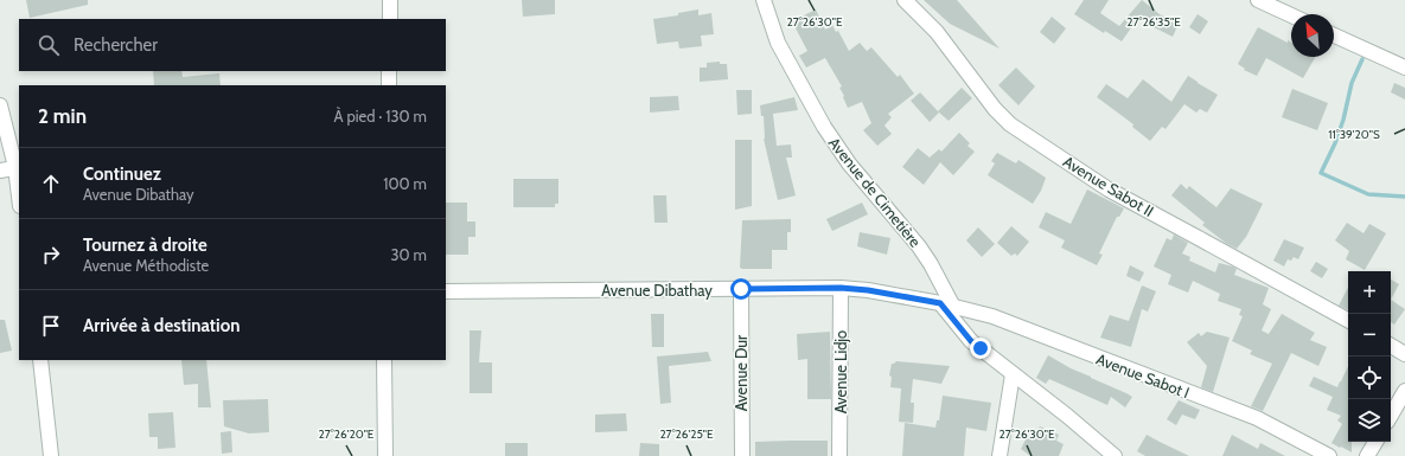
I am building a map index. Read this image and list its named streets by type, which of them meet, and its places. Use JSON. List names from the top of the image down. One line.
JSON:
{"streets":{"street":["Avenue Sabot II","Avenue de Cimetière","Avenue Dibathay","Avenue Lidjo","Avenue Dur","Avenue Sabot I"]},"crossings":[["Avenue de Cimetière","Avenue Dibathay"],["Avenue de Cimetière","Avenue Sabot I"],["Avenue Dibathay","Avenue Lidjo"],["Avenue Dibathay","Avenue Dur"],["Avenue Dibathay","Avenue Sabot I"]],"north":"top left","page":{"search":"Rechercher","heading":["2 min","À pied · 130 m"],"list":[["Continuez","Avenue Dibathay","100 m"],["Tournez à droite","Avenue Méthodiste","30 m"],"Arrivée à destination"],"map_buttons":["+","−"]},"coordinates":["27°26'30\"E","27°26'35\"E","11°39'20\"S","27°26'20\"E","27°26'25\"E"]}
